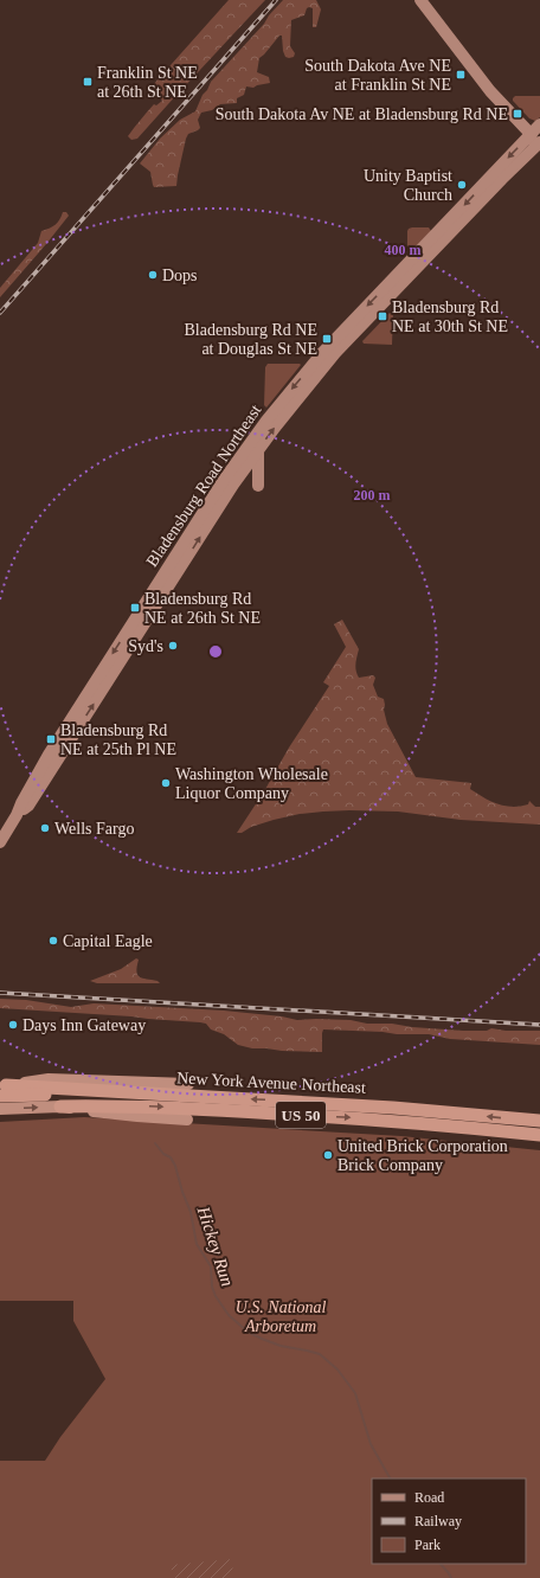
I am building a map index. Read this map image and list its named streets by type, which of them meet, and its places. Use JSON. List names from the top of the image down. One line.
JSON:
{"streets":{"highway":["New York Avenue Northeast","US 50"],"main road":["Bladensburg Road Northeast"]},"water":["Hickey Run"],"parks":["U.S. National Arboretum"],"places":{"transit":["South Dakota Ave NE at Franklin St NE","Franklin St NE at 26th St NE","South Dakota Av NE at Bladensburg Rd NE","Bladensburg Rd NE at 30th St NE","Bladensburg Rd NE at Douglas St NE","Bladensburg Rd NE at 26th St NE","Bladensburg Rd NE at 25th Pl NE"],"other":["Unity Baptist Church","Dops","Syd's","Washington Wholesale Liquor Company","Wells Fargo","Capital Eagle","Days Inn Gateway","United Brick Corporation Brick Company"]},"legend":["Road","Railway","Park"],"rings":["400 m","200 m"]}
